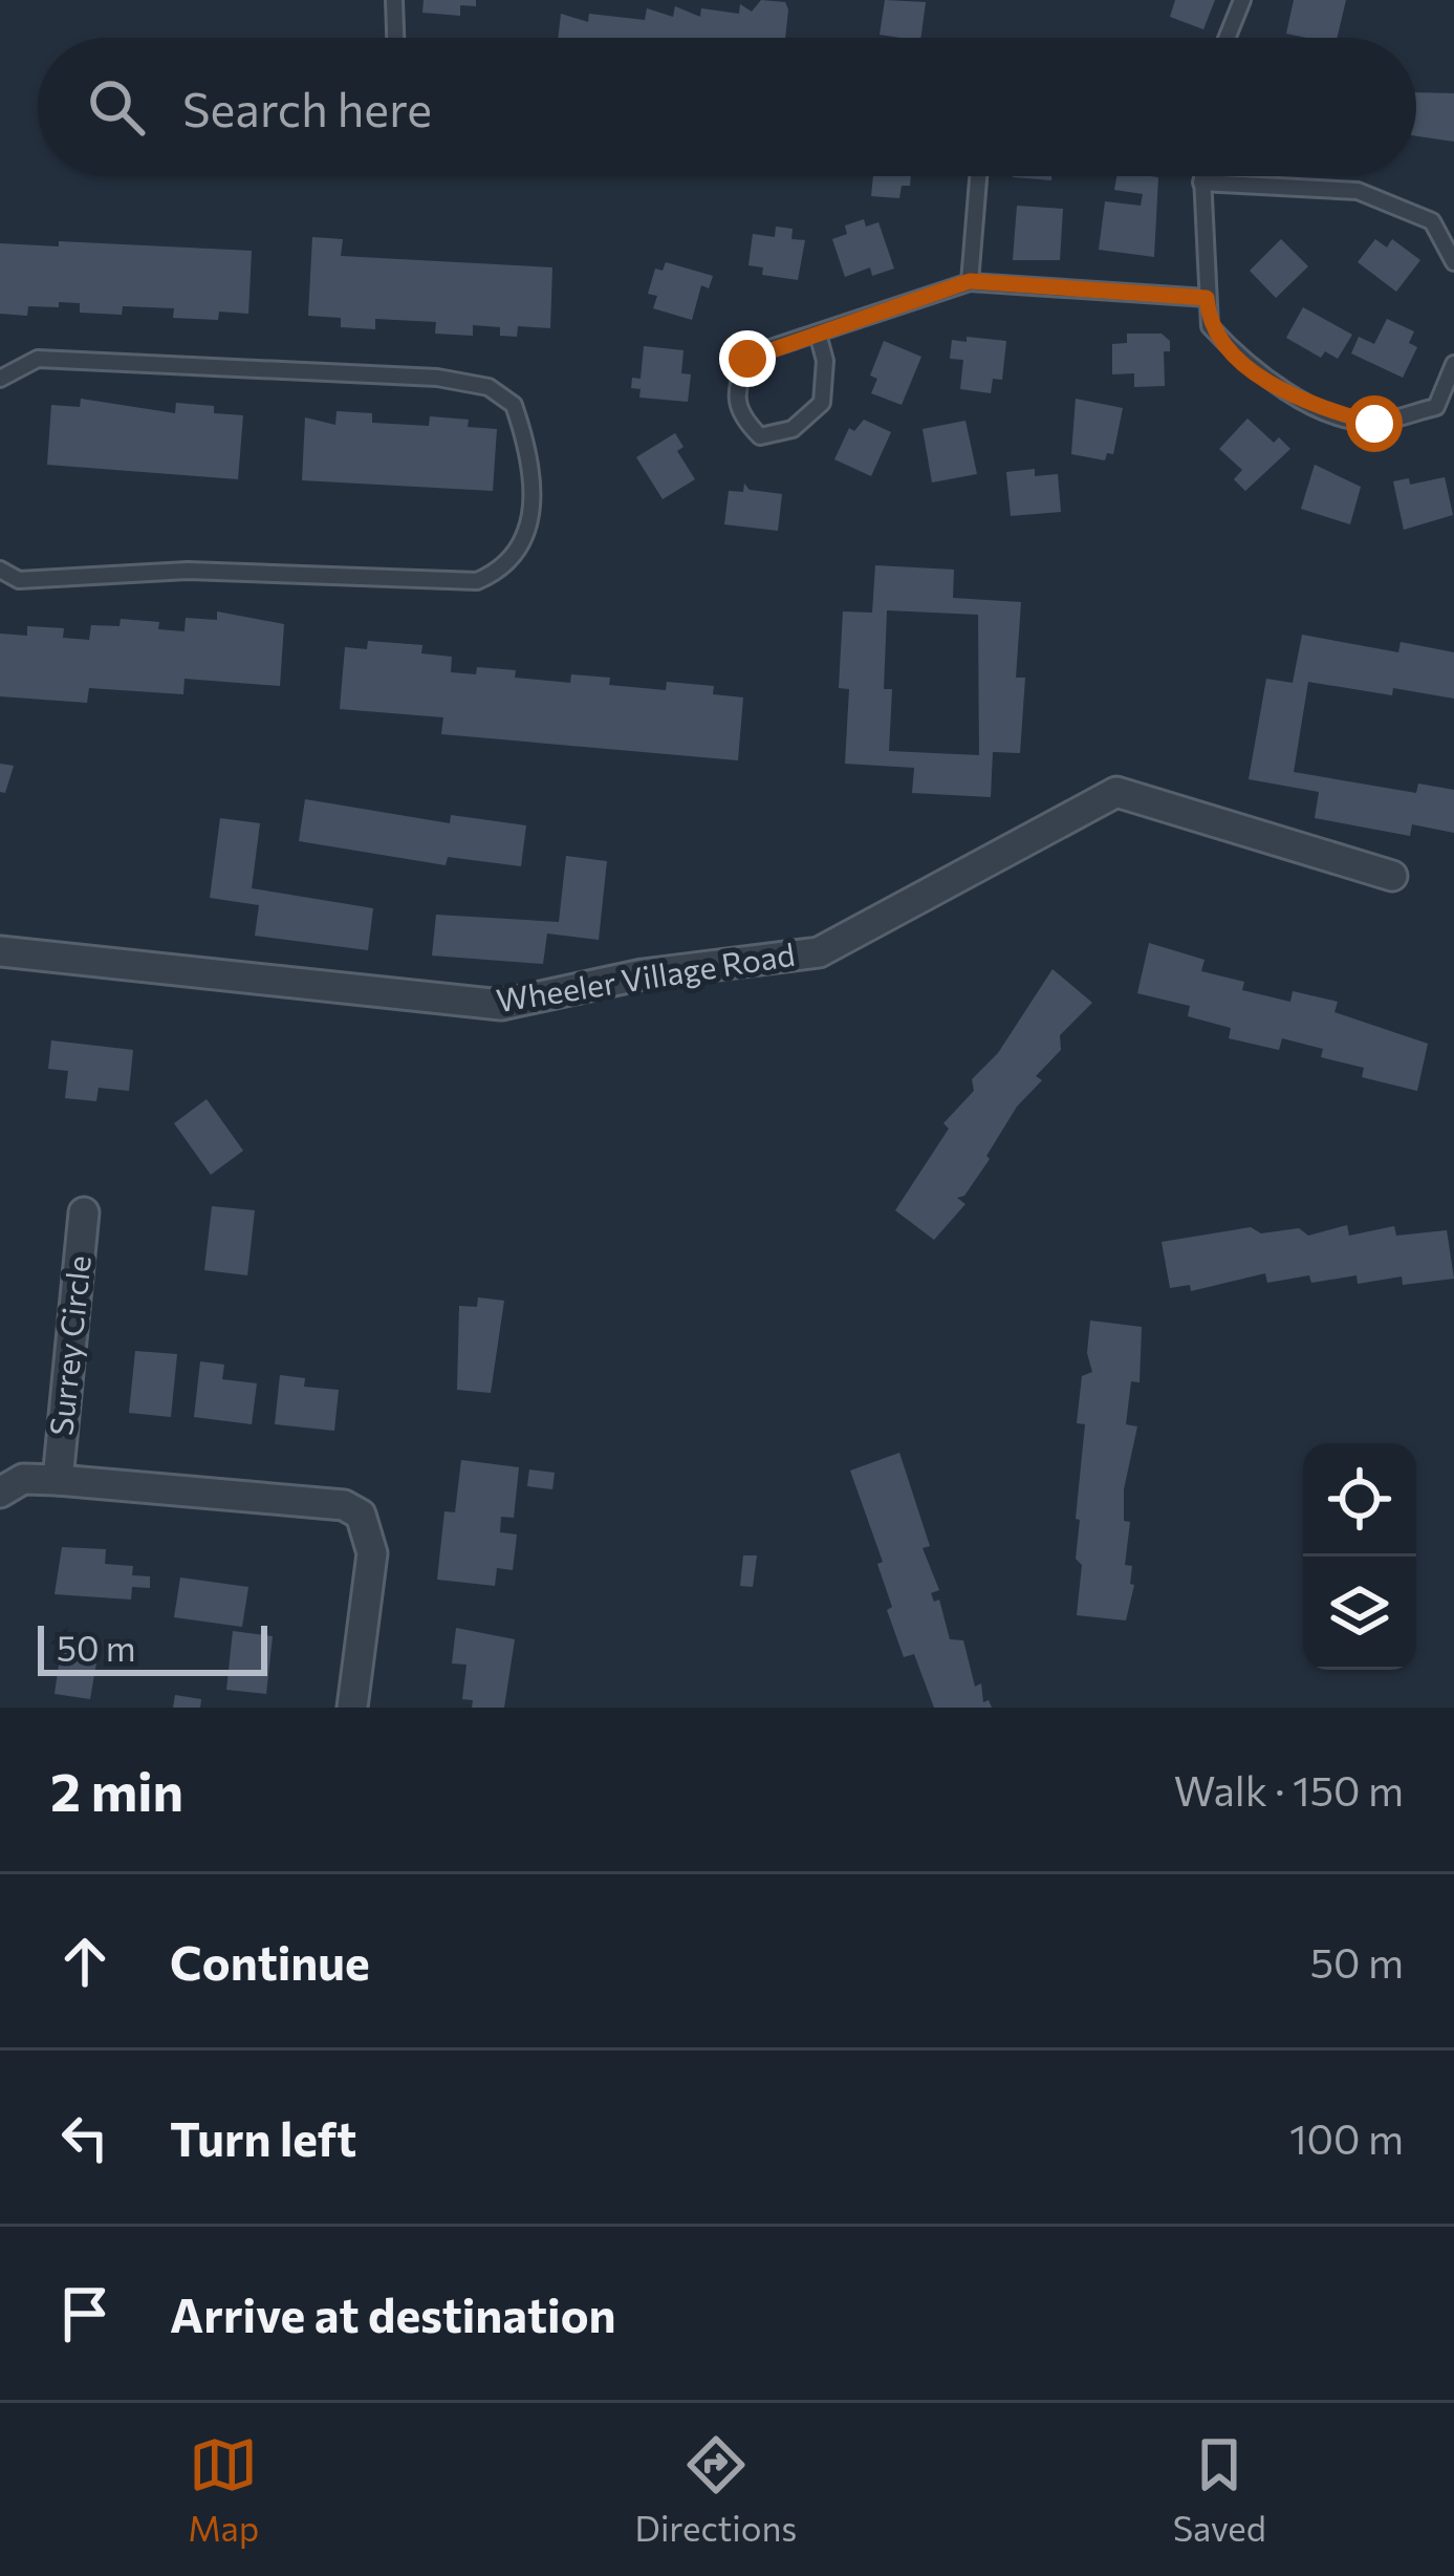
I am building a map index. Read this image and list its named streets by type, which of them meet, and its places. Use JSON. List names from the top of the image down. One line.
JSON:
{"streets":{"street":["Wheeler Village Road","Surrey Circle"]},"scale_bar":"50 m","page":{"search":"Search here","scale":"50 m","heading":["2 min","Walk · 150 m"],"list":[["Continue","50 m"],["Turn left","100 m"],"Arrive at destination"],"nav":["Map","Directions","Saved"]}}
